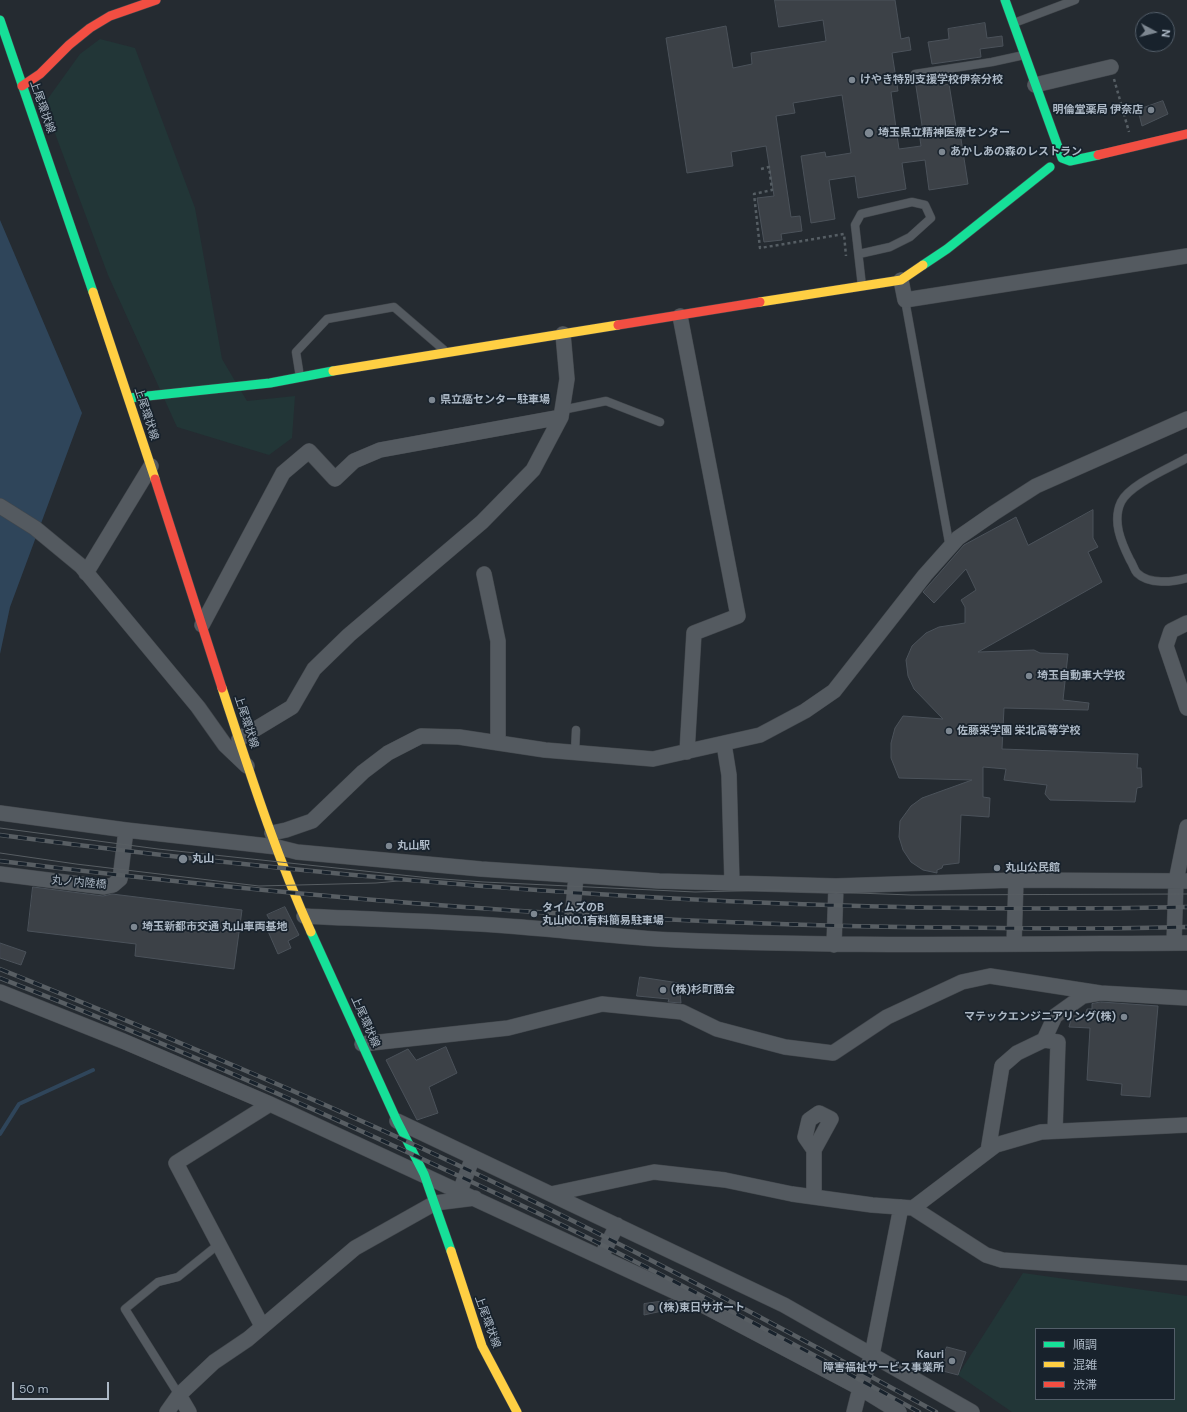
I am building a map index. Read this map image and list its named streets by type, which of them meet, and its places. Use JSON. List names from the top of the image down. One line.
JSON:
{"streets":{"main road":["上尾環状線"],"street":["丸ノ内陸橋"]},"places":["けやき特別支援学校伊奈分校","明倫堂薬局 伊奈店","埼玉県立精神医療センター","あかしあの森のレストラン","県立癌センター駐車場","埼玉自動車大学校","佐藤栄学園 栄北高等学校","丸山駅","丸山","丸山公民館","タイムズのB 丸山NO.1有料簡易駐車場","埼玉新都市交通 丸山車両基地","(株)杉町商会","マテックエンジニアリング(株)","(株)東日サポート","Kauri 障害福祉サービス事業所"],"legend":["順調","混雑","渋滞"],"scale_bar":"50 m","north":"right"}
